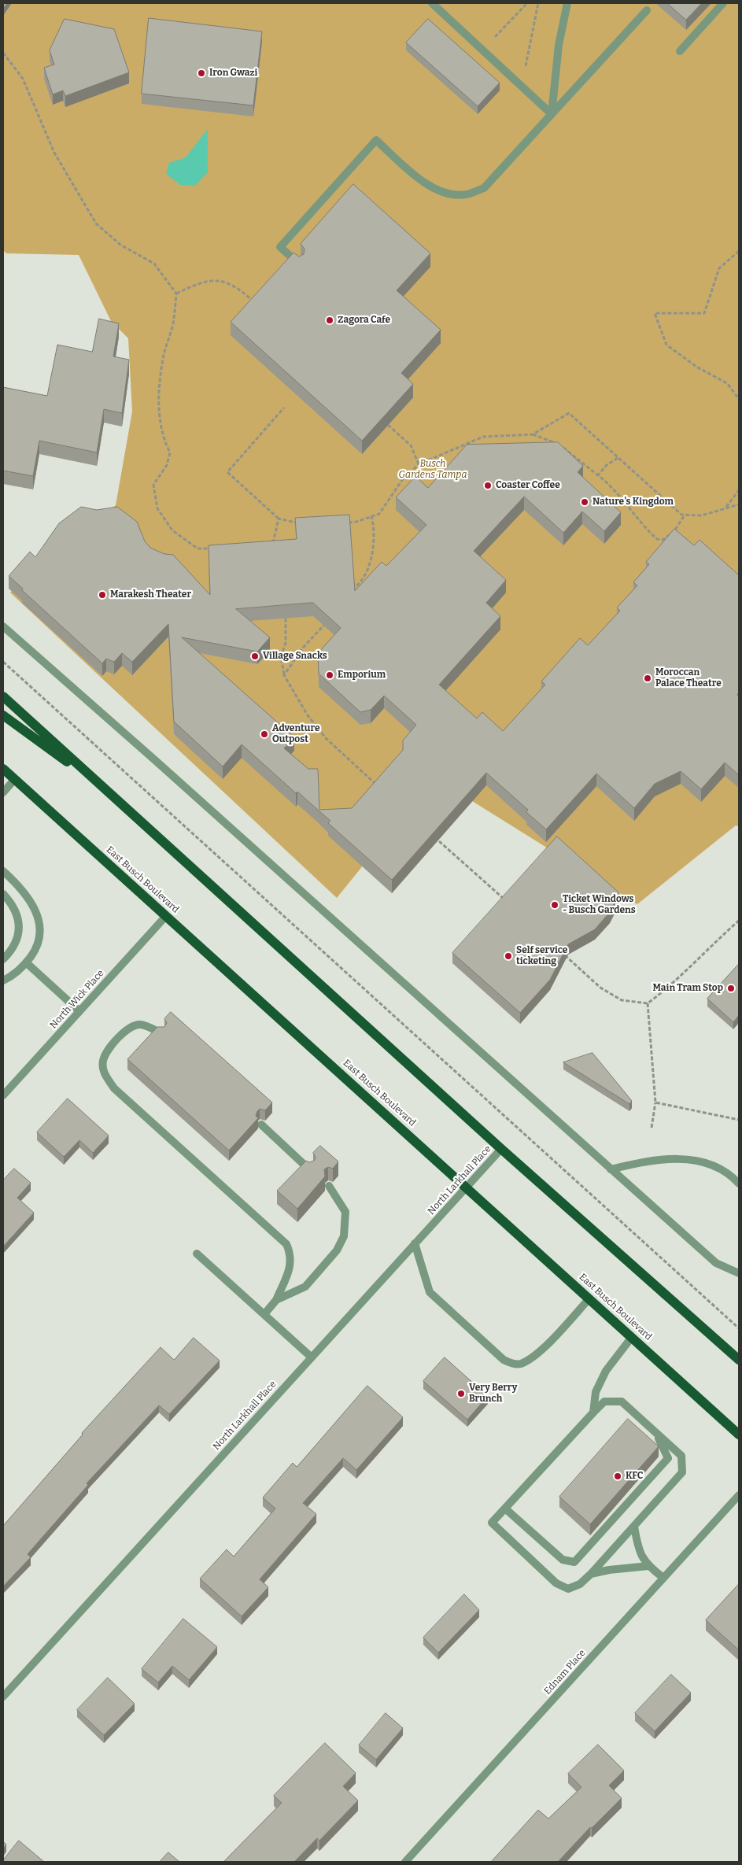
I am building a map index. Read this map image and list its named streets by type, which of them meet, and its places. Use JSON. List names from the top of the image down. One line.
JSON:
{"streets":{"main road":["East Busch Boulevard"],"street":["North Wick Place","North Larkhall Place","Ednam Place"]},"crossings":[["East Busch Boulevard","North Wick Place"],["East Busch Boulevard","North Larkhall Place"]],"parks":["Busch Gardens Tampa"],"places":["Iron Gwazi","Zagora Cafe","Coaster Coffee","Nature's Kingdom","Marakesh Theater","Village Snacks","Emporium","Moroccan Palace Theatre","Adventure Outpost","Ticket Windows - Busch Gardens","Self service ticketing","Main Tram Stop","Very Berry Brunch","KFC"]}
